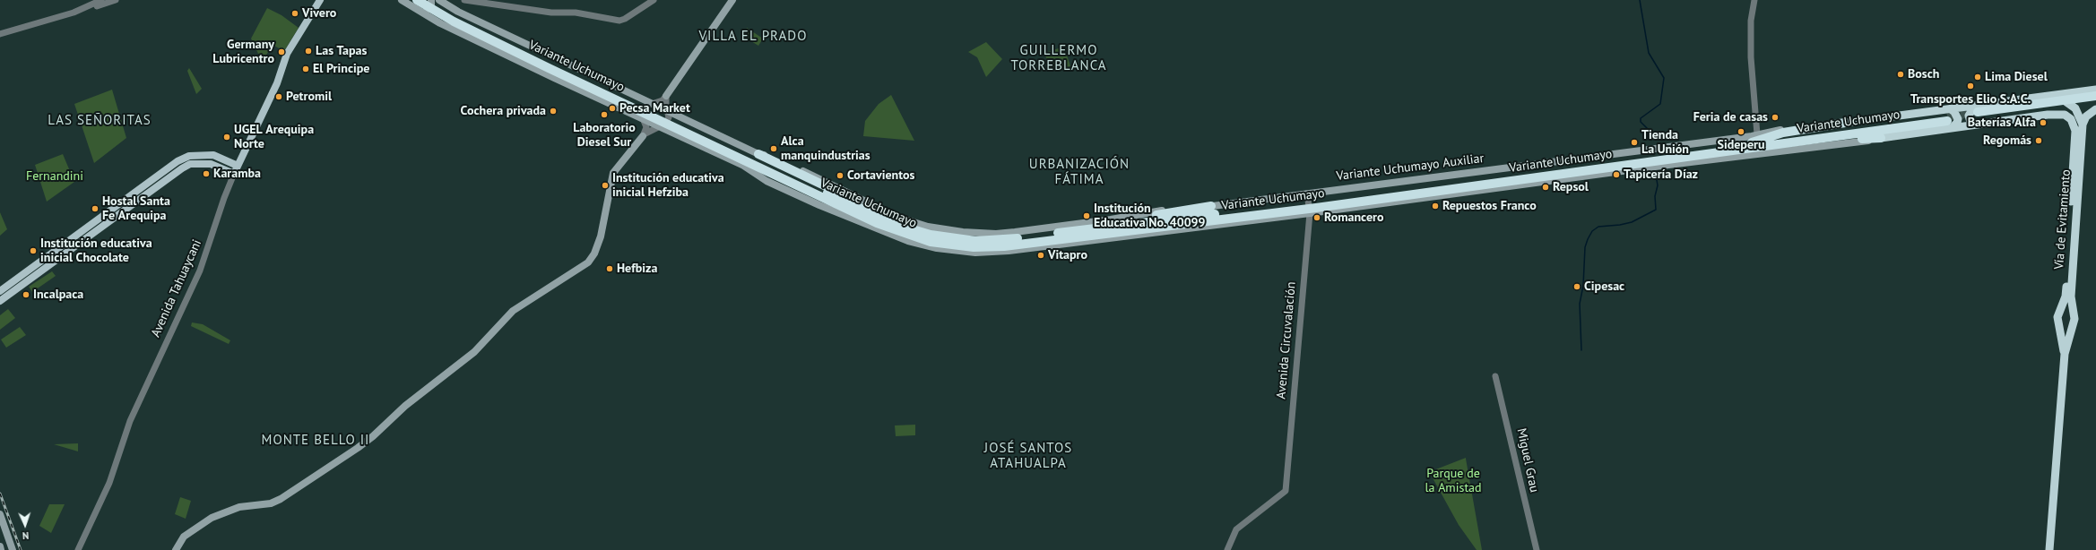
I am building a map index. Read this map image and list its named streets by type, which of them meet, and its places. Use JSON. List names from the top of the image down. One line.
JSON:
{"streets":{"highway":["Variante Uchumayo","Vía de Evitamiento"],"main road":["Variante Uchumayo Auxiliar","Avenida Tahuaycani"],"street":["Avenida Circuvalación","Miguel Grau"]},"crossings":[["Variante Uchumayo","Variante Uchumayo Auxiliar"],["Variante Uchumayo","Vía de Evitamiento"],["Variante Uchumayo","Avenida Circuvalación"],["Variante Uchumayo Auxiliar","Avenida Circuvalación"]],"districts":["VILLA EL PRADO","GUILLERMO TORREBLANCA","LAS SEÑORITAS","URBANIZACIÓN FÁTIMA","MONTE BELLO II","JOSÉ SANTOS ATAHUALPA"],"parks":["Fernandini","Parque de la Amistad"],"places":["Vivero","Las Tapas","Germany Lubricentro","El Principe","Bosch","Lima Diesel","Transportes Elio S.A.C.","Petromil","Pecsa Market","Cochera privada","Laboratorio Diesel Sur","Feria de casas","Baterías Alfa","Sideperu","UGEL Arequipa Norte","Regomás","Tienda La Unión","Alca manquindustrias","Karamba","Tapicería Díaz","Cortavientos","Institución educativa inicial Hefziba","Repsol","Repuestos Franco","Hostal Santa Fe Arequipa","Institución Educativa No. 40099","Romancero","Institución educativa inicial Chocolate","Vitapro","Hefbiza","Cipesac","Incalpaca"],"north":"bottom"}
